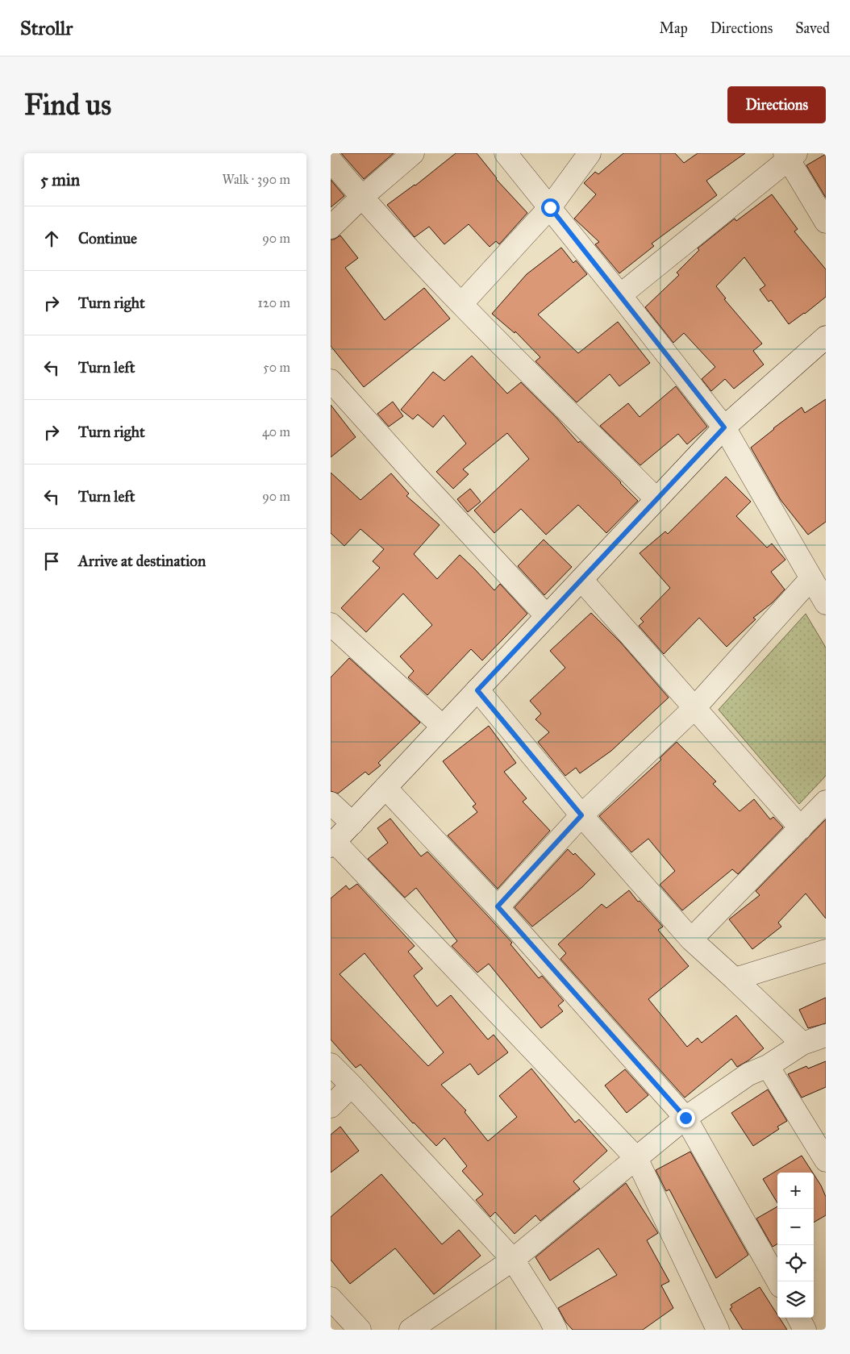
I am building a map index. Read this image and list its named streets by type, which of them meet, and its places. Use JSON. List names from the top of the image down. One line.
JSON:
{"page":{"header":"Strollr","nav":["Map","Directions","Saved"],"buttons":"Directions","title":"Find us","heading":["5 min","Walk · 390 m"],"list":[["Continue","90 m"],["Turn right","120 m"],["Turn left","50 m"],["Turn right","40 m"],["Turn left","90 m"],"Arrive at destination"],"map_buttons":["+","−"]}}
